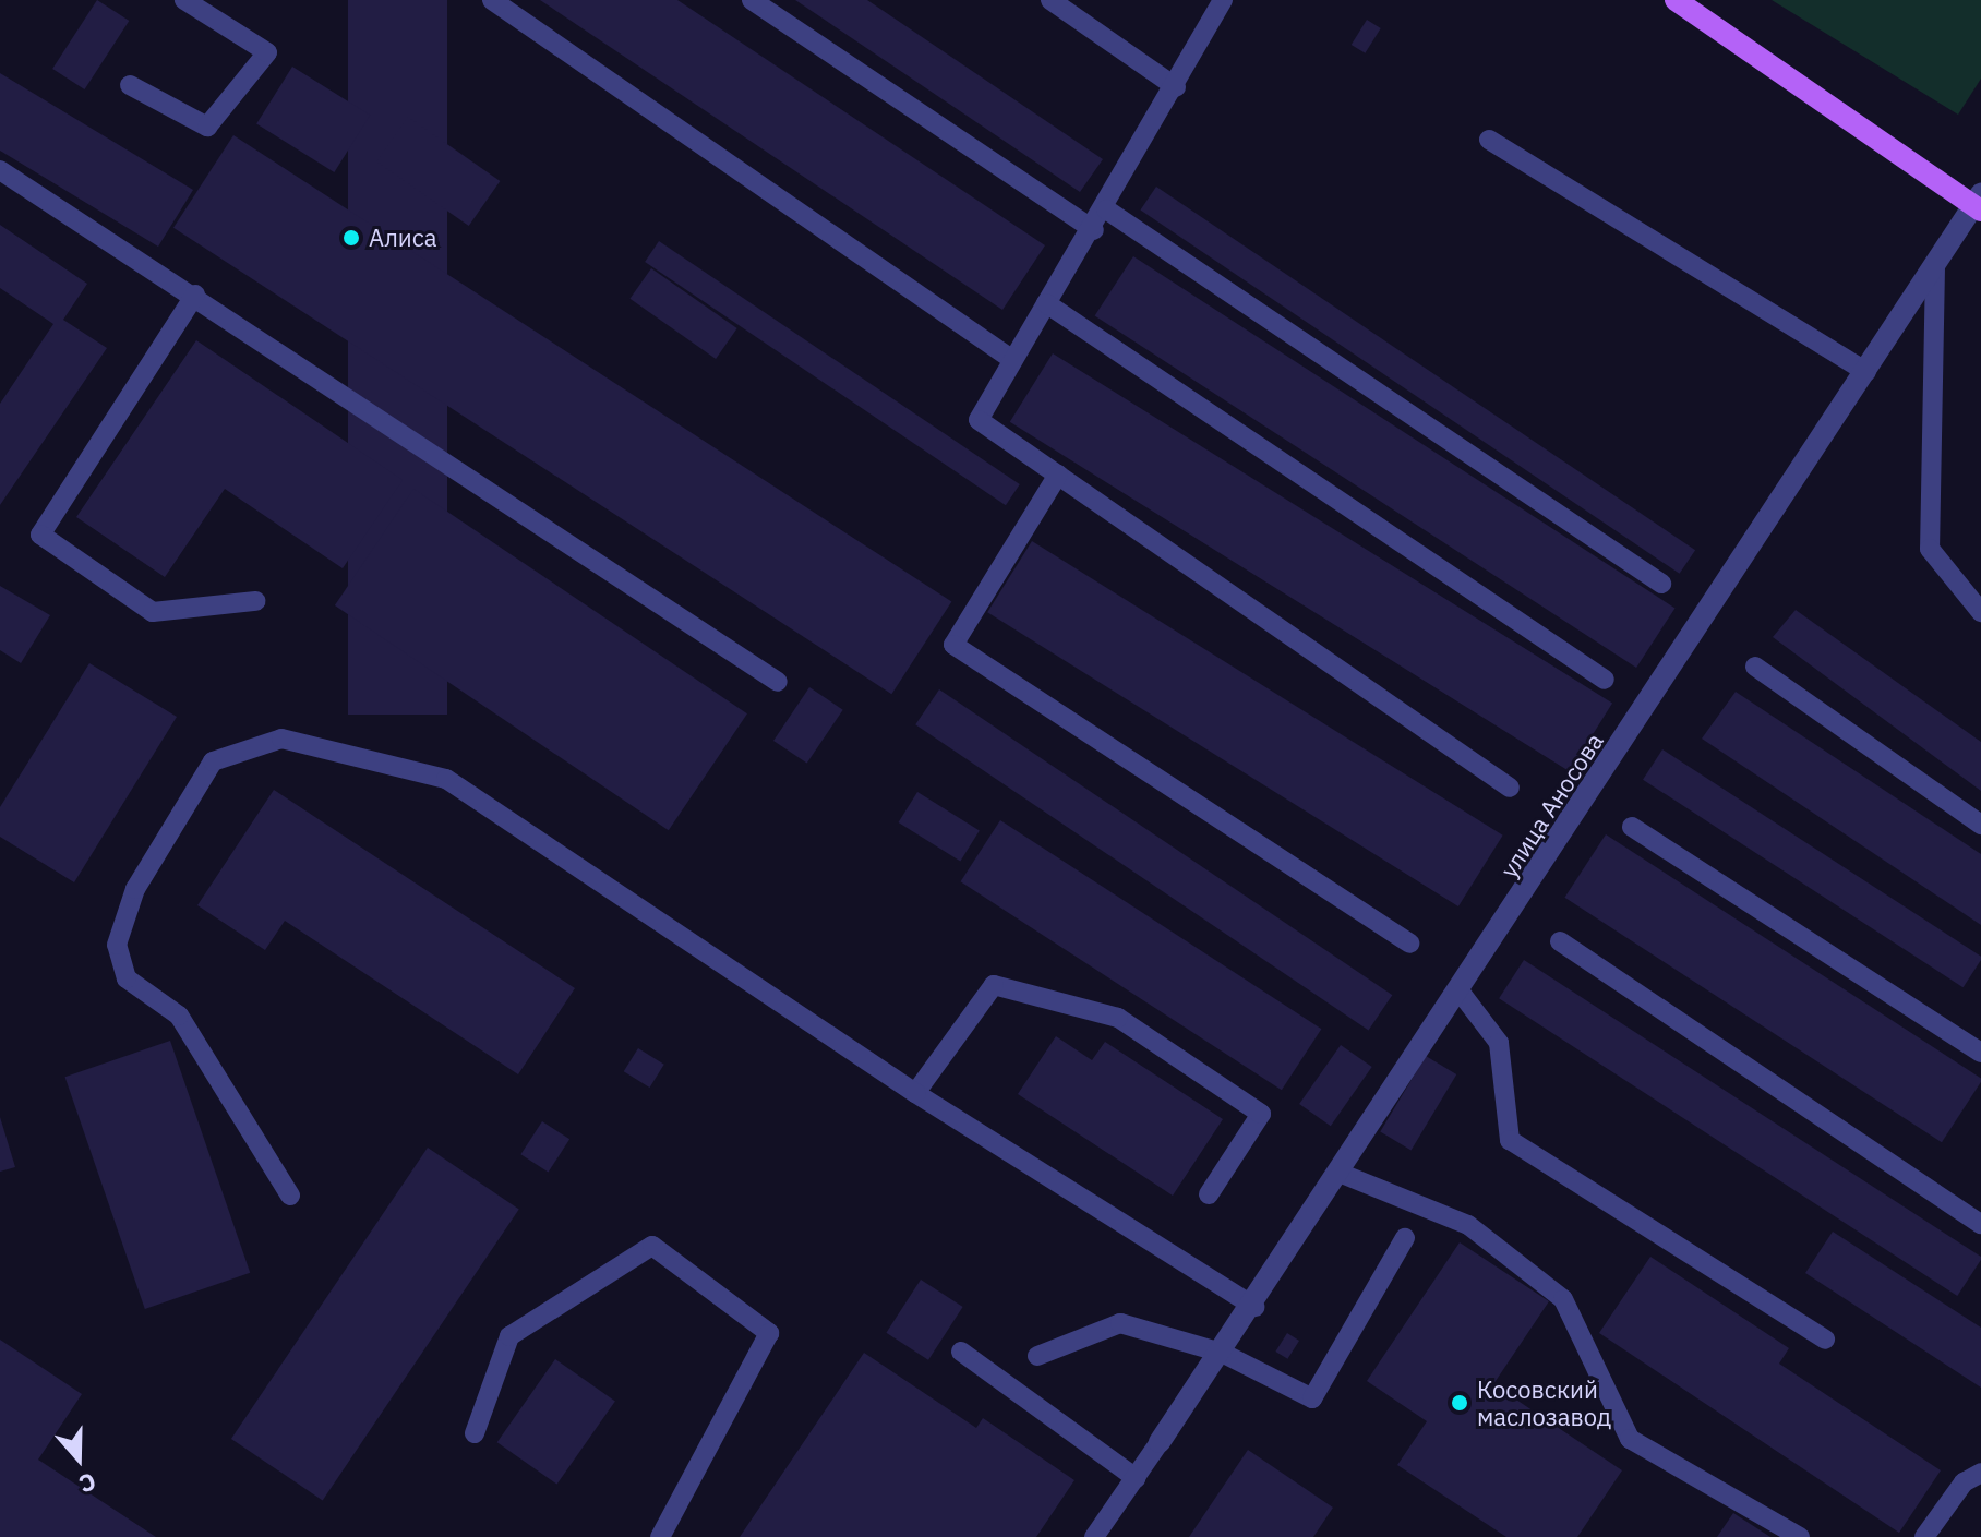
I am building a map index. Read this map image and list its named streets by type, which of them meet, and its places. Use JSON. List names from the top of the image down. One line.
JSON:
{"streets":{"street":["улица Аносова"]},"places":["Алиса","Косовский маслозавод"],"north":"bottom"}
